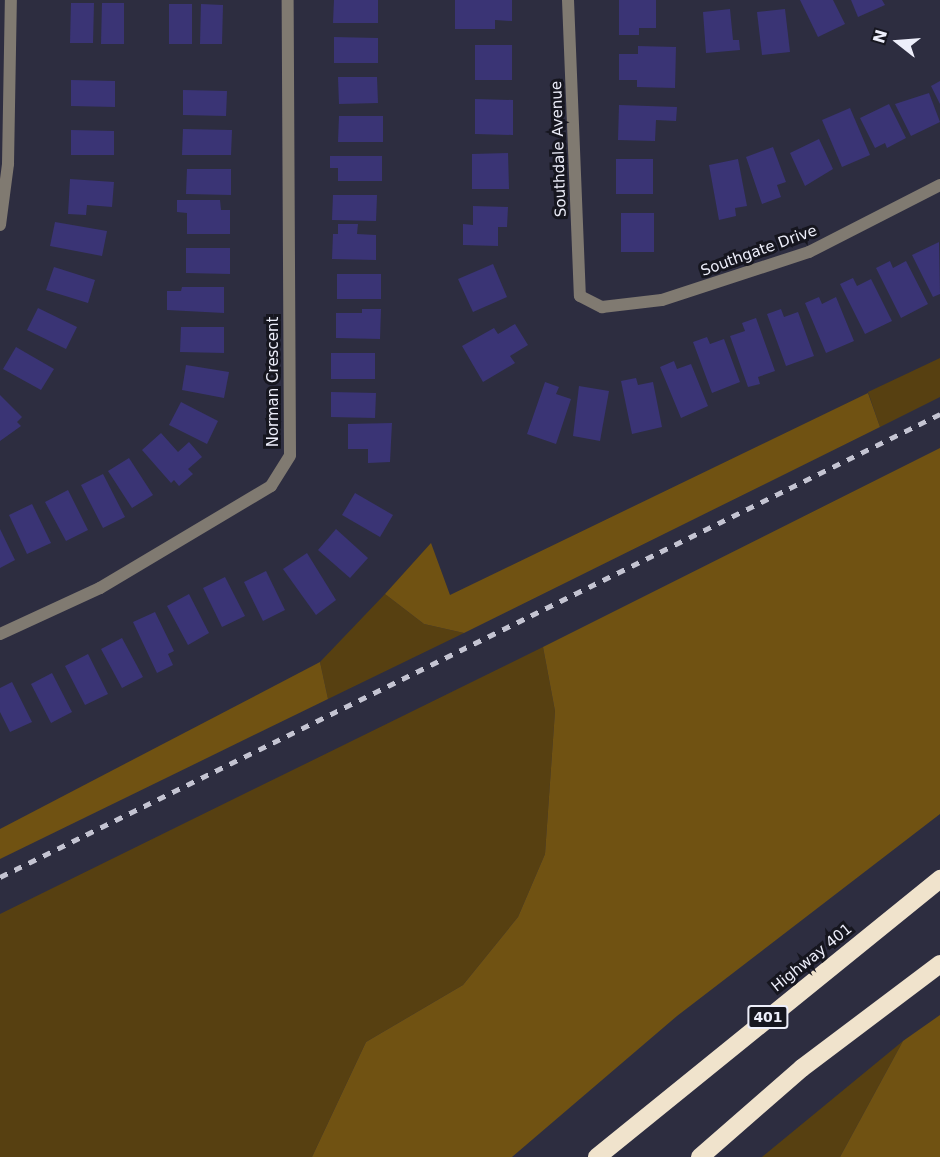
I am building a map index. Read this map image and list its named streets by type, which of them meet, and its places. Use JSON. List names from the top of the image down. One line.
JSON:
{"streets":{"highway":["Highway 401","401"],"street":["Southdale Avenue","Southgate Drive","Norman Crescent"]},"crossings":[["Southdale Avenue","Southgate Drive"]],"north":"left"}
